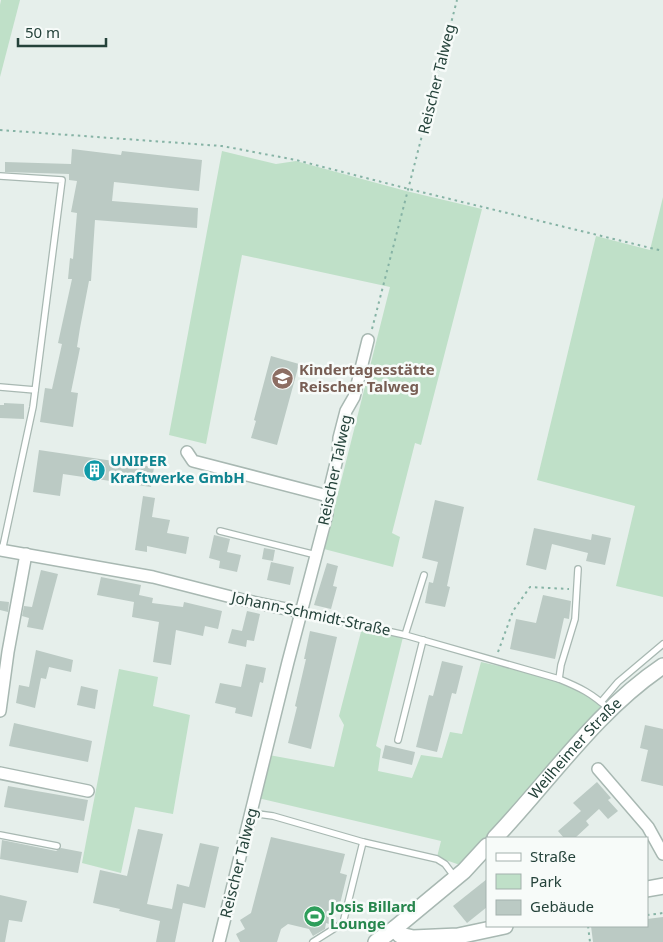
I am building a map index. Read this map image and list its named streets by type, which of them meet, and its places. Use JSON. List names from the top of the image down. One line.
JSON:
{"streets":{"street":["Reischer Talweg","Johann-Schmidt-Straße","Weilheimer Straße"]},"crossings":[["Reischer Talweg","Johann-Schmidt-Straße"],["Johann-Schmidt-Straße","Weilheimer Straße"]],"places":{"school or university":["Kindertagesstätte Reischer Talweg"],"building":["UNIPER Kraftwerke GmbH"],"sports":["Josis Billard Lounge"]},"legend":["Straße","Park","Gebäude"],"scale_bar":"50 m"}
